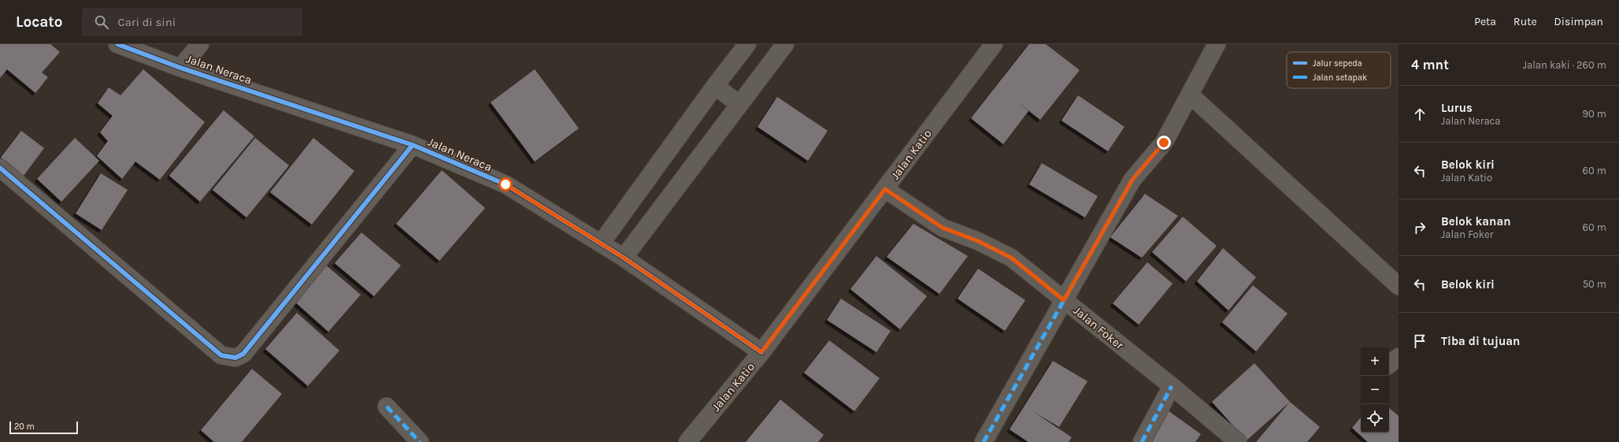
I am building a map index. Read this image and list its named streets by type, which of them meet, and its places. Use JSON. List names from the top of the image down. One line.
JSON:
{"streets":{"street":["Jalan Neraca","Jalan Katio","Jalan Foker"]},"crossings":[["Jalan Neraca","Jalan Katio"],["Jalan Katio","Jalan Foker"]],"legend":["Jalur sepeda","Jalan setapak"],"scale_bar":"20 m","page":{"header":"Locato","search":"Cari di sini","nav":["Peta","Rute","Disimpan"],"heading":["4 mnt","Jalan kaki · 260 m"],"list":[["Lurus","Jalan Neraca","90 m"],["Belok kiri","Jalan Katio","60 m"],["Belok kanan","Jalan Foker","60 m"],["Belok kiri","50 m"],"Tiba di tujuan"],"map_buttons":["+","−"],"scale":"20 m"}}
